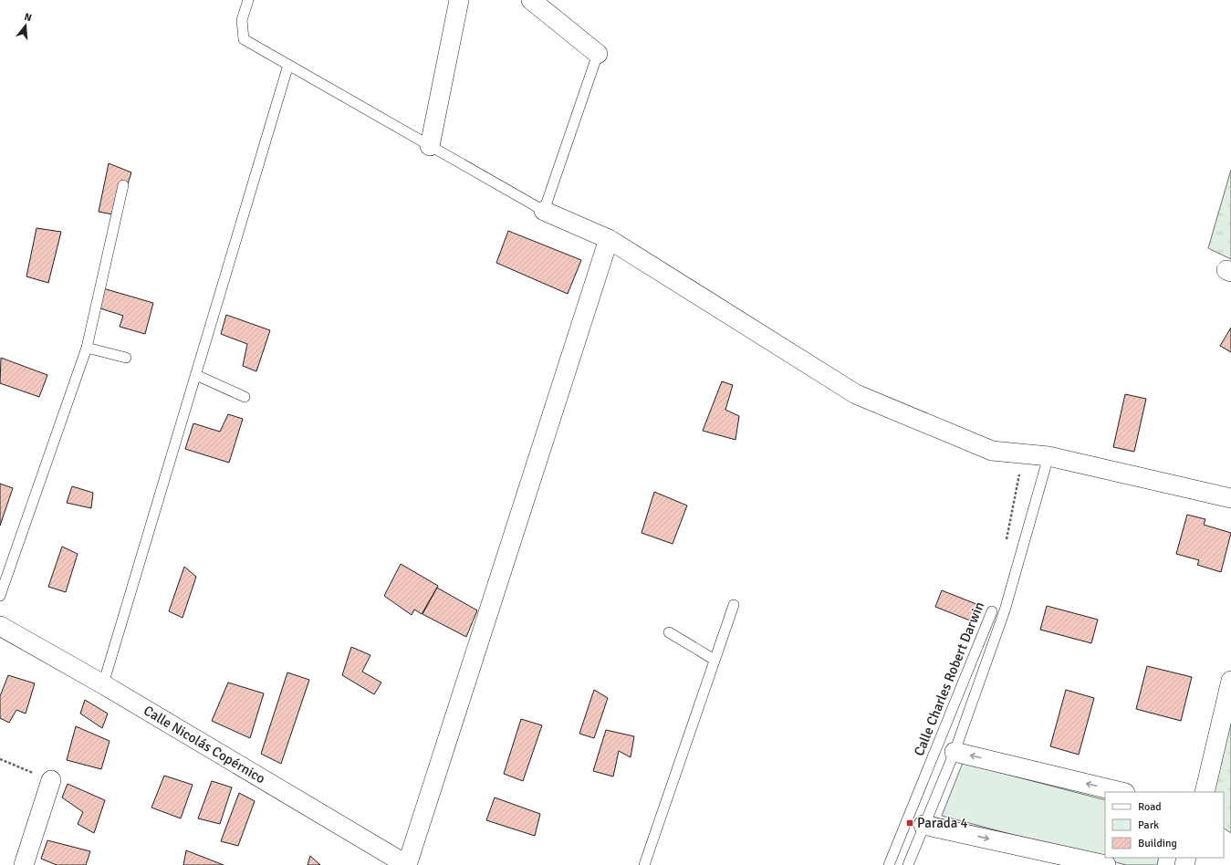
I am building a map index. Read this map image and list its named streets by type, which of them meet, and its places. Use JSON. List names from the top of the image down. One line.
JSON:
{"streets":{"street":["Calle Nicolás Copérnico"],"lane":["Calle Charles Robert Darwin"]},"places":{"transit":["Parada 4"]},"legend":["Road","Park","Building"],"north":"top"}
